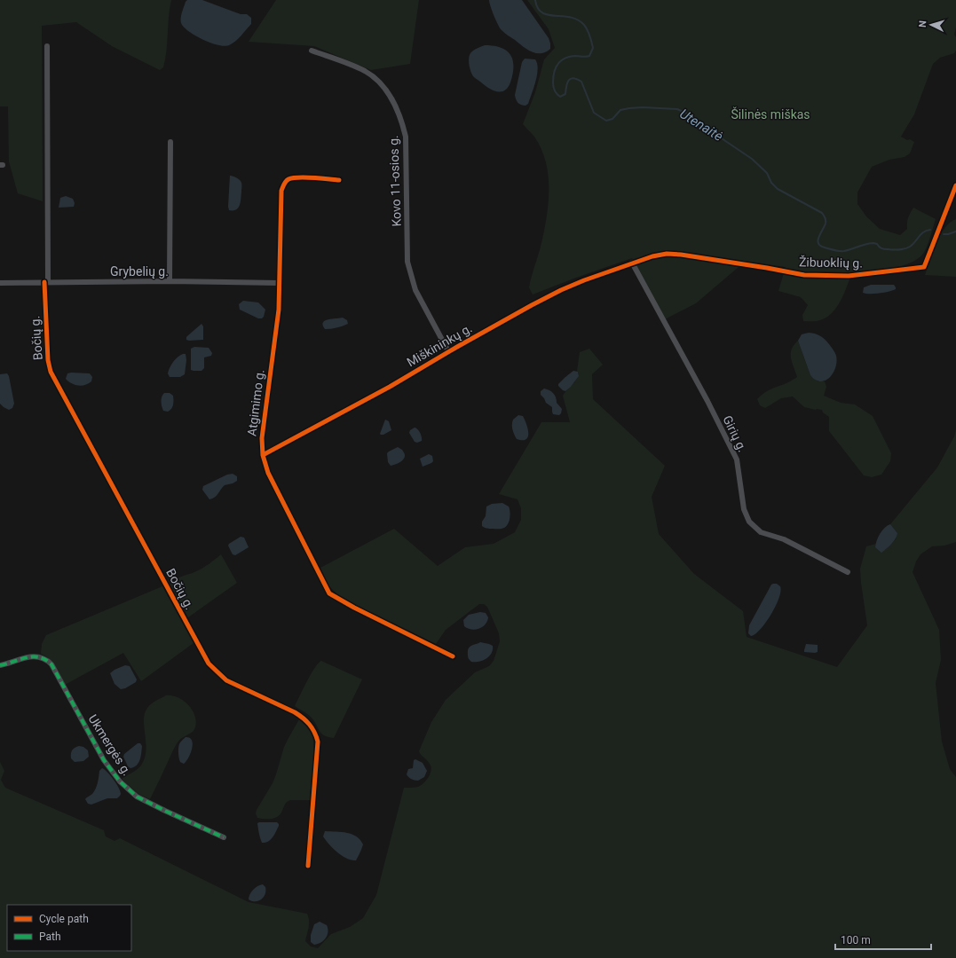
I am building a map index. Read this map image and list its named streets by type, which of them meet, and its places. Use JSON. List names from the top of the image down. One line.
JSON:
{"streets":{"street":["Kovo 11-osios g.","Žibuoklių g.","Grybelių g.","Bočių g.","Miškininkų g.","Atgimimo g.","Girių g.","Ukmergės g."]},"crossings":[["Kovo 11-osios g.","Miškininkų g."],["Žibuoklių g.","Miškininkų g."],["Žibuoklių g.","Girių g."],["Grybelių g.","Bočių g."],["Grybelių g.","Atgimimo g."],["Miškininkų g.","Atgimimo g."],["Miškininkų g.","Girių g."]],"water":["Utenaitė"],"parks":["Šilinės miškas"],"legend":["Cycle path","Path"],"scale_bar":"100 m","north":"left"}
